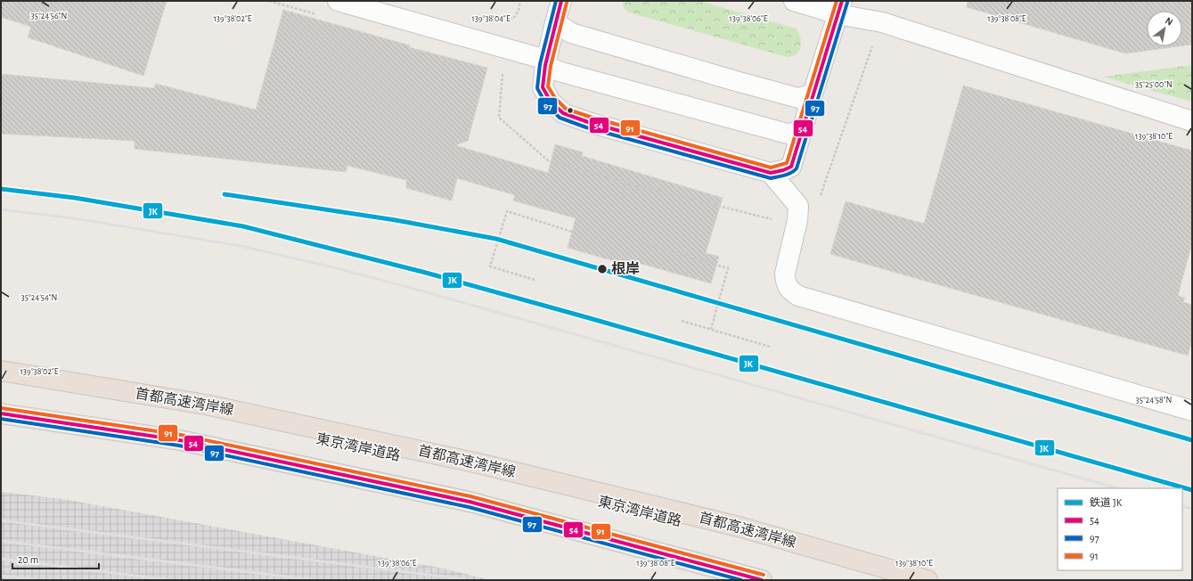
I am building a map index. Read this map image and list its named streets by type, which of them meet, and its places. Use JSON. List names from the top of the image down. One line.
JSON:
{"streets":{"highway":["首都高速湾岸線","東京湾岸道路"]},"places":["根岸"],"lines":["transit line 54","transit line 97","transit line 91","rail line JK"],"legend":["鉄道 JK","54","97","91"],"scale_bar":"20 m","north":"top right","coordinates":["35°24'56\"N","139°38'02\"E","139°38'04\"E","139°38'06\"E","139°38'08\"E","35°25'00\"N","139°38'10\"E","35°24'54\"N","35°24'58\"N"]}
